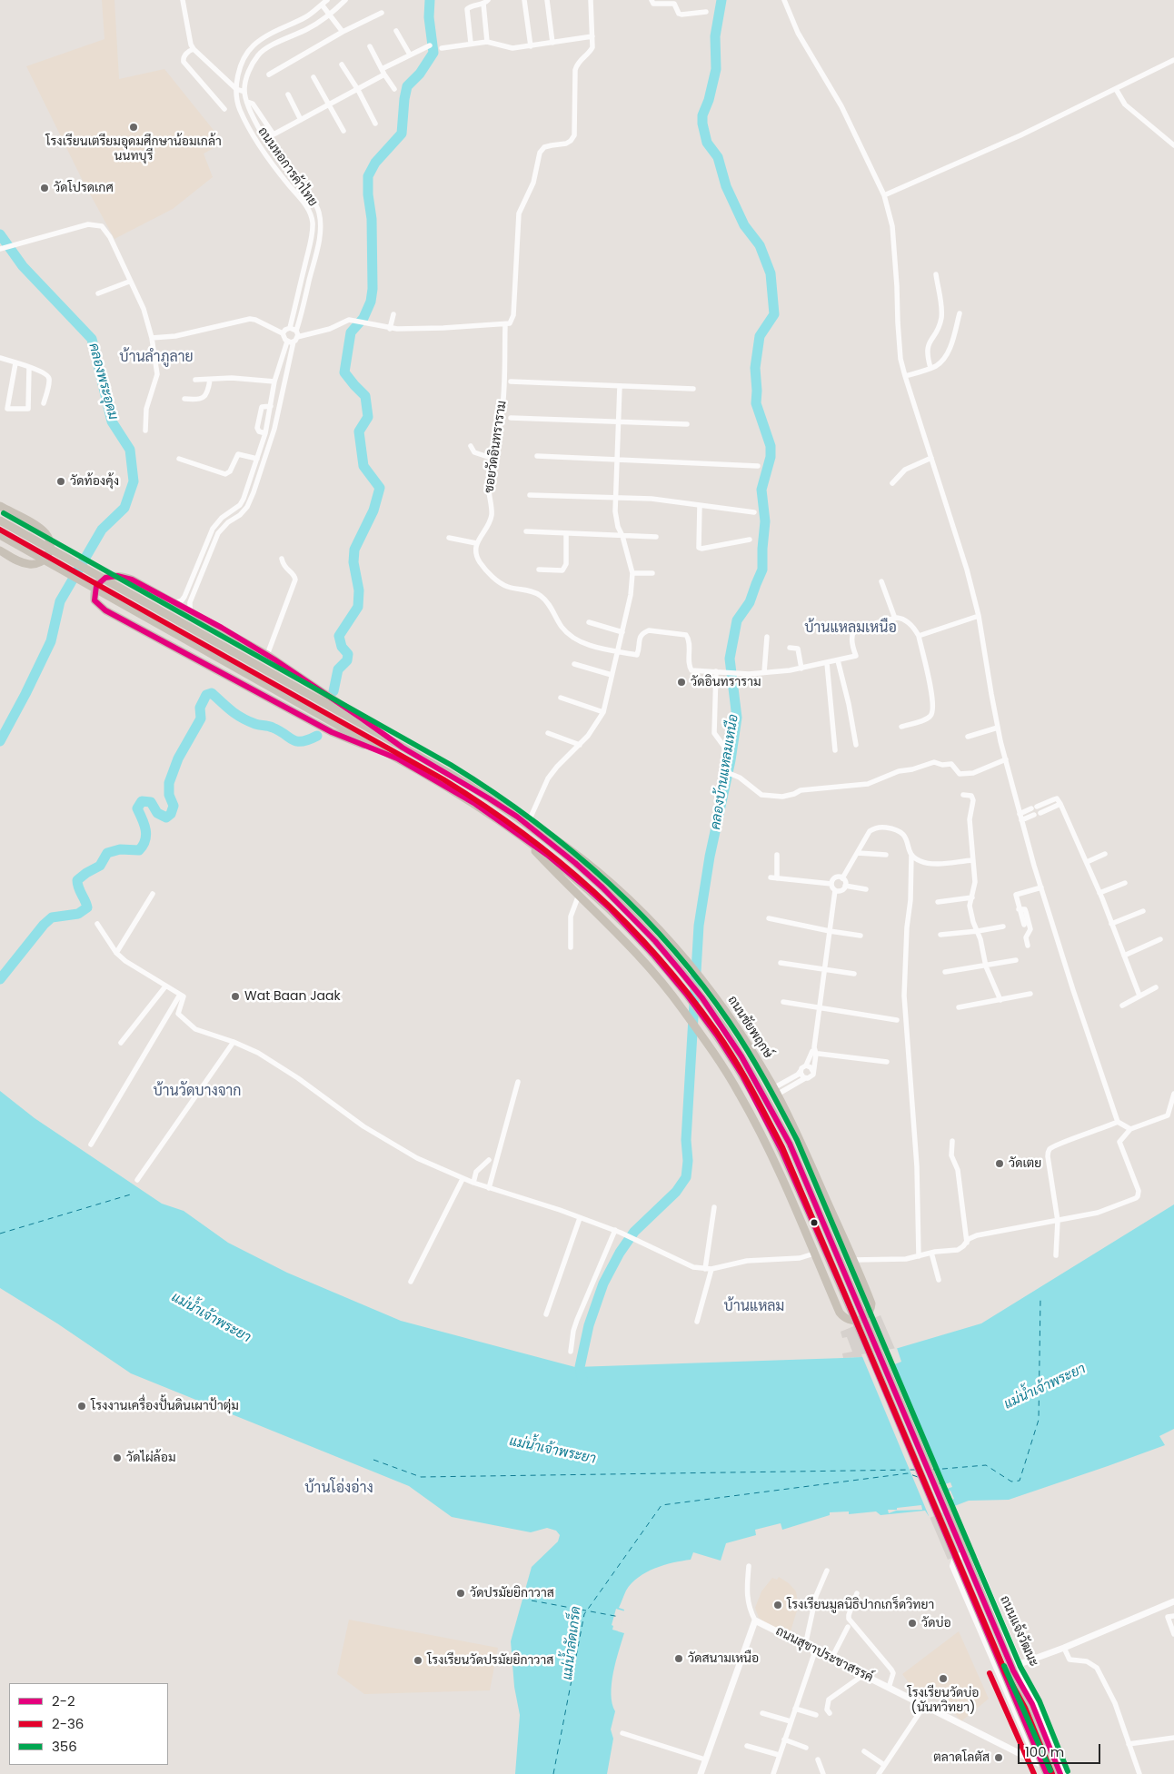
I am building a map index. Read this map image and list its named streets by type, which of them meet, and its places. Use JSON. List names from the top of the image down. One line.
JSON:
{"streets":{"main road":["ถนนชัยพฤกษ์","ถนนแจ้งวัฒนะ"],"street":["ถนนหอการค้าไทย","ซอยวัดอินทราราม","ถนนสุขาประชาสรรค์"]},"crossings":[["ถนนชัยพฤกษ์","ถนนแจ้งวัฒนะ"],["ถนนแจ้งวัฒนะ","ถนนสุขาประชาสรรค์"]],"districts":["บ้านลำภูลาย","บ้านแหลมเหนือ","บ้านวัดบางจาก","บ้านแหลม","บ้านโอ่งอ่าง"],"water":["คลองพระอุดม","คลองบ้านแหลมเหนือ","แม่น้ำเจ้าพระยา","แม่น้ำลัดเกร็ด"],"places":["โรงเรียนเตรียมอุดมศึกษาน้อมเกล้า นนทบุรี","วัดโปรดเกศ","วัดท้องคุ้ง","วัดอินทราราม","Wat Baan Jaak","วัดเตย","โรงงานเครื่องปั้นดินเผาป้าตุ่ม","วัดไผ่ล้อม","วัดปรมัยยิกาวาส","โรงเรียนมูลนิธิปากเกร็ดวิทยา","วัดบ่อ","วัดสนามเหนือ","โรงเรียนวัดปรมัยยิกาวาส","โรงเรียนวัดบ่อ (นันทวิทยา)","ตลาดโลตัส"],"lines":["transit line 356","transit line 2-36","transit line 2-2"],"legend":["2-2","2-36","356"],"scale_bar":"100 m"}
